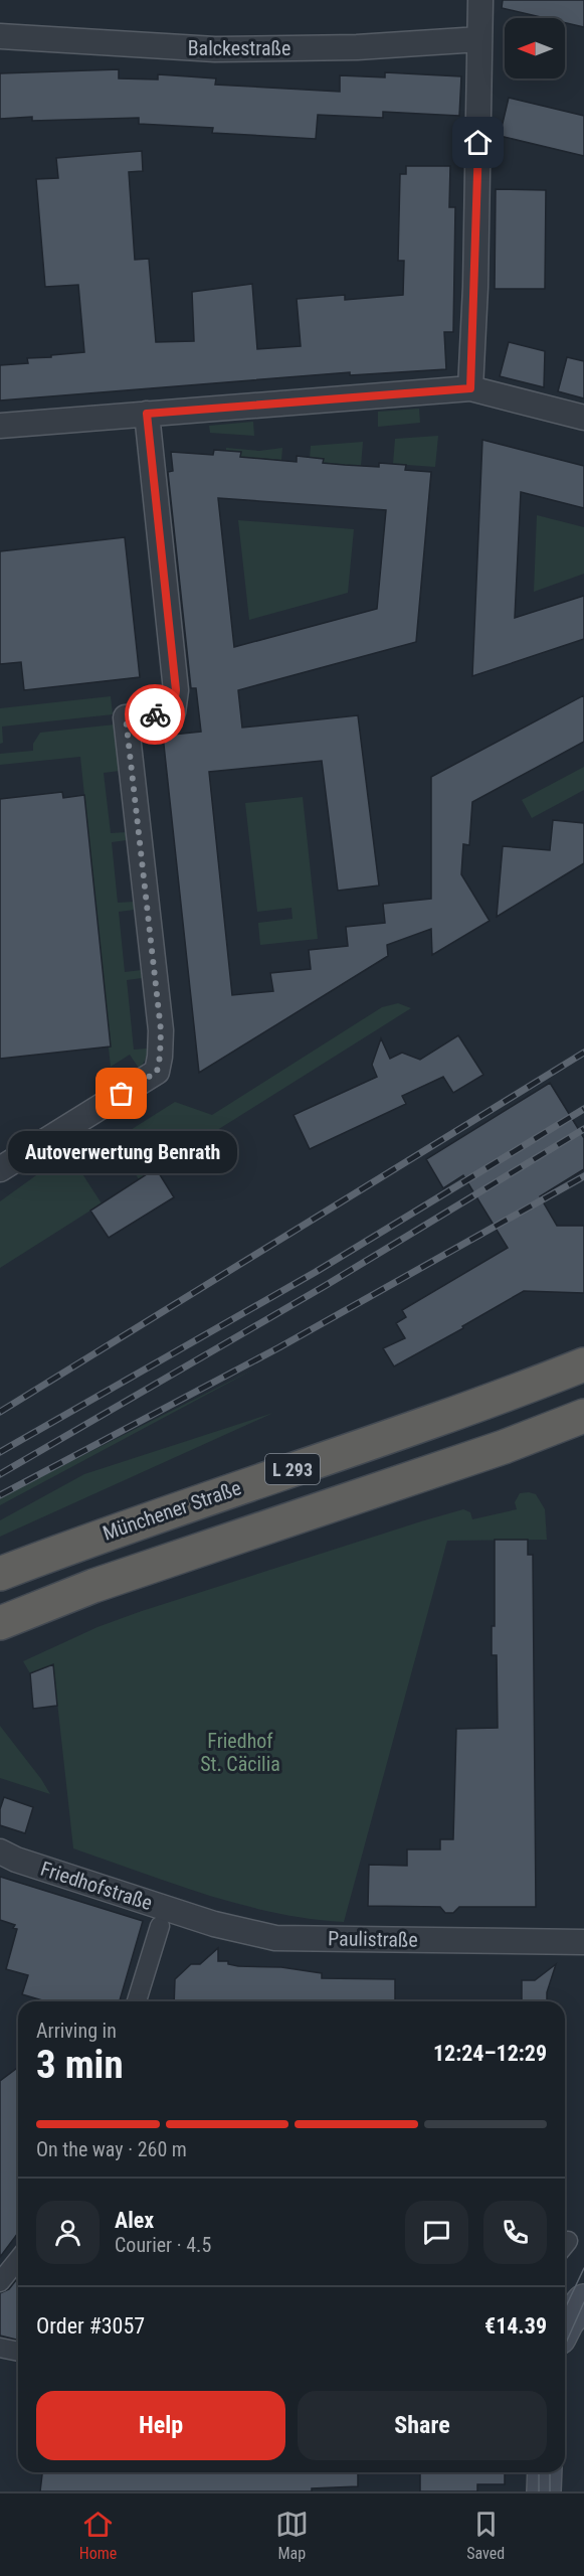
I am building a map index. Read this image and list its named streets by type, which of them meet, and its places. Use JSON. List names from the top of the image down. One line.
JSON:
{"streets":{"highway":["L 293","Münchener Straße"],"street":["Balckestraße","Friedhofstraße","Paulistraße"]},"crossings":[["Friedhofstraße","Paulistraße"]],"parks":["Friedhof St. Cäcilia"],"places":["Autoverwertung Benrath"],"north":"left","page":{"bubble":"Autoverwertung Benrath","heading":["3 min","Arriving in","12:24–12:29"],"panel":["Alex","Courier · 4.5","Order #3057","€14.39"],"bar":"On the way · 260 m","buttons":["Help","Share"],"tabs":["Home","Map","Saved"]}}
